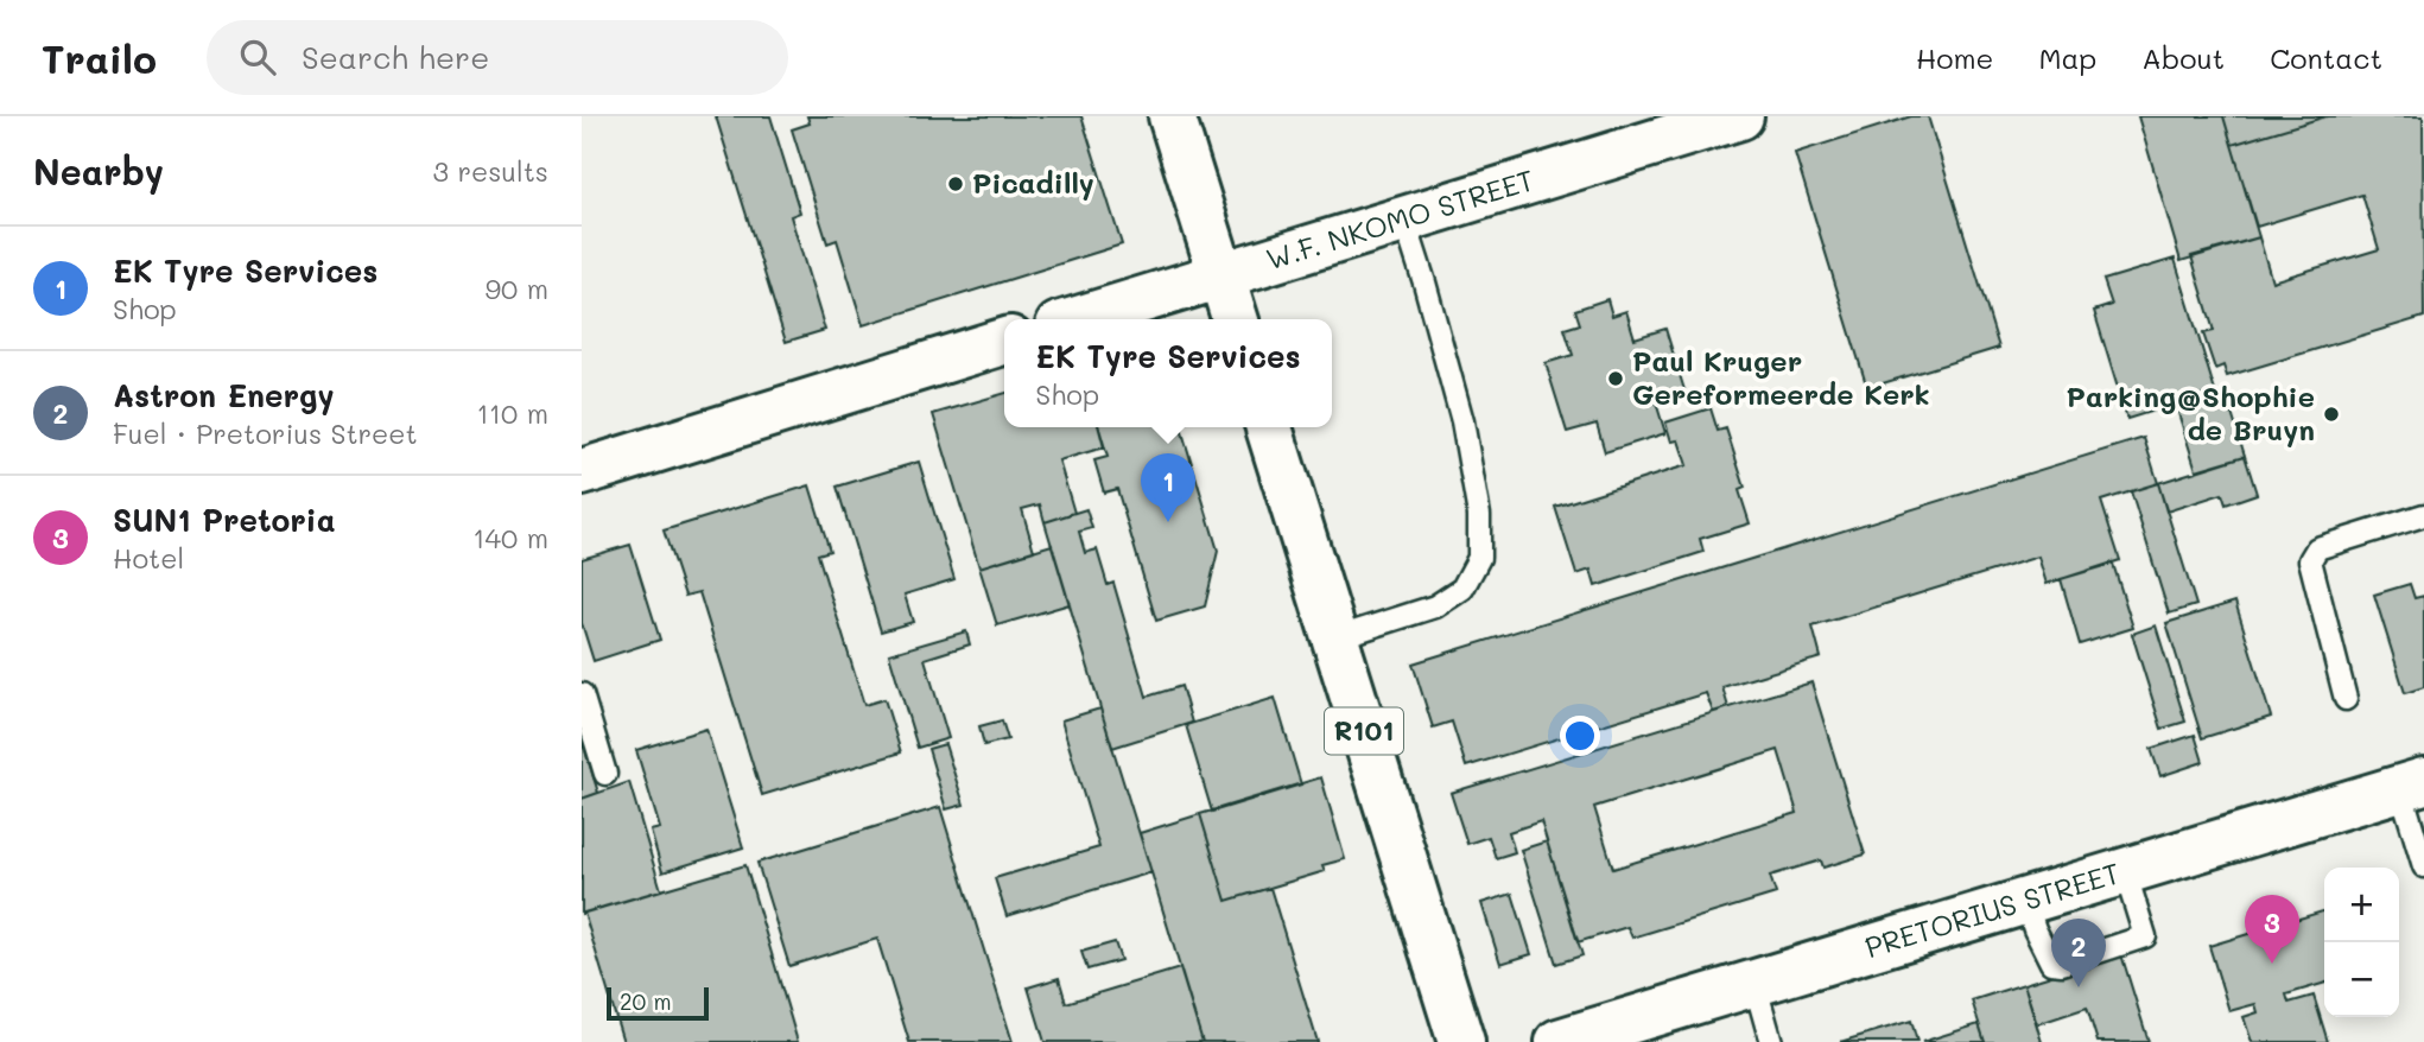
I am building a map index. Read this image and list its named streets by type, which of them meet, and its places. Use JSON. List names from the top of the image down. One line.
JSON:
{"streets":{"main road":["W.F. NKOMO STREET","R101","PRETORIUS STREET"]},"places":["Picadilly","Paul Kruger Gereformeerde Kerk","Parking@Shophie de Bruyn"],"scale_bar":"20 m","page":{"header":"Trailo","search":"Search here","nav":["Home","Map","About","Contact"],"heading":["Nearby","3 results"],"list":[{"mark":"1","name":"EK Tyre Services","note":"Shop","value":"90 m"},{"mark":"2","name":"Astron Energy","note":"Fuel · Pretorius Street","value":"110 m"},{"mark":"3","name":"SUN1 Pretoria","note":"Hotel","value":"140 m"}],"popup":["EK Tyre Services","Shop"],"pins":["1","3","2"],"map_buttons":["+","−"],"scale":"20 m"}}
